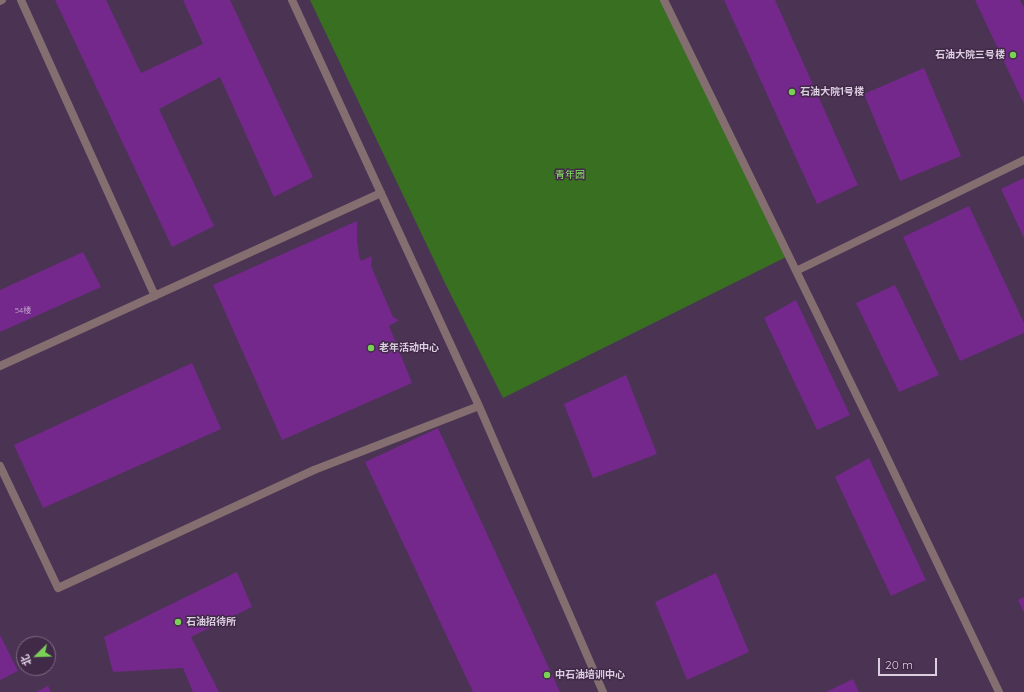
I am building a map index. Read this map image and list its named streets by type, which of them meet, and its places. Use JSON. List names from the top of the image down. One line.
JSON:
{"parks":["青年园"],"places":["石油大院三号楼","石油大院1号楼","老年活动中心","石油招待所","中石油培训中心"],"house_numbers":["54楼"],"scale_bar":"20 m","north":"bottom left"}
